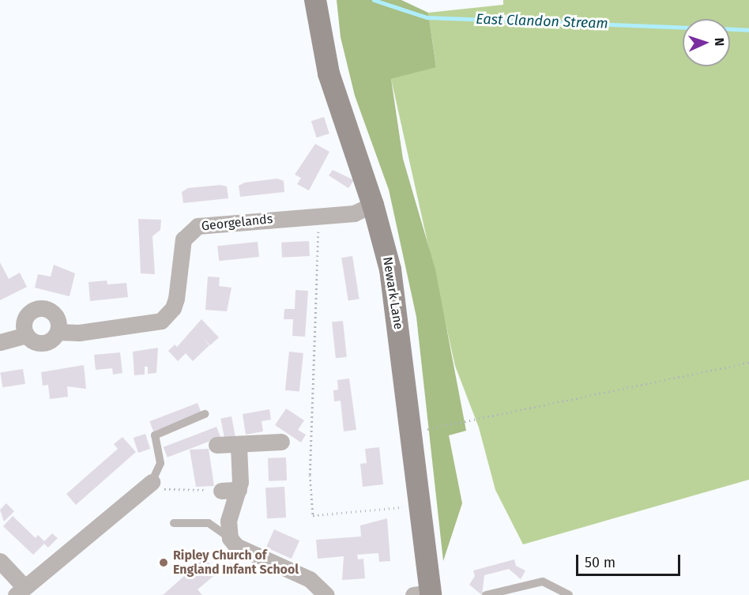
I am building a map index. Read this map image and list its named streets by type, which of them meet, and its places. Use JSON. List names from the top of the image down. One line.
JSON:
{"streets":{"main road":["Newark Lane"],"street":["Georgelands"]},"crossings":[["Georgelands","Newark Lane"]],"water":["East Clandon Stream"],"places":["Ripley Church of England Infant School"],"scale_bar":"50 m","north":"right"}
